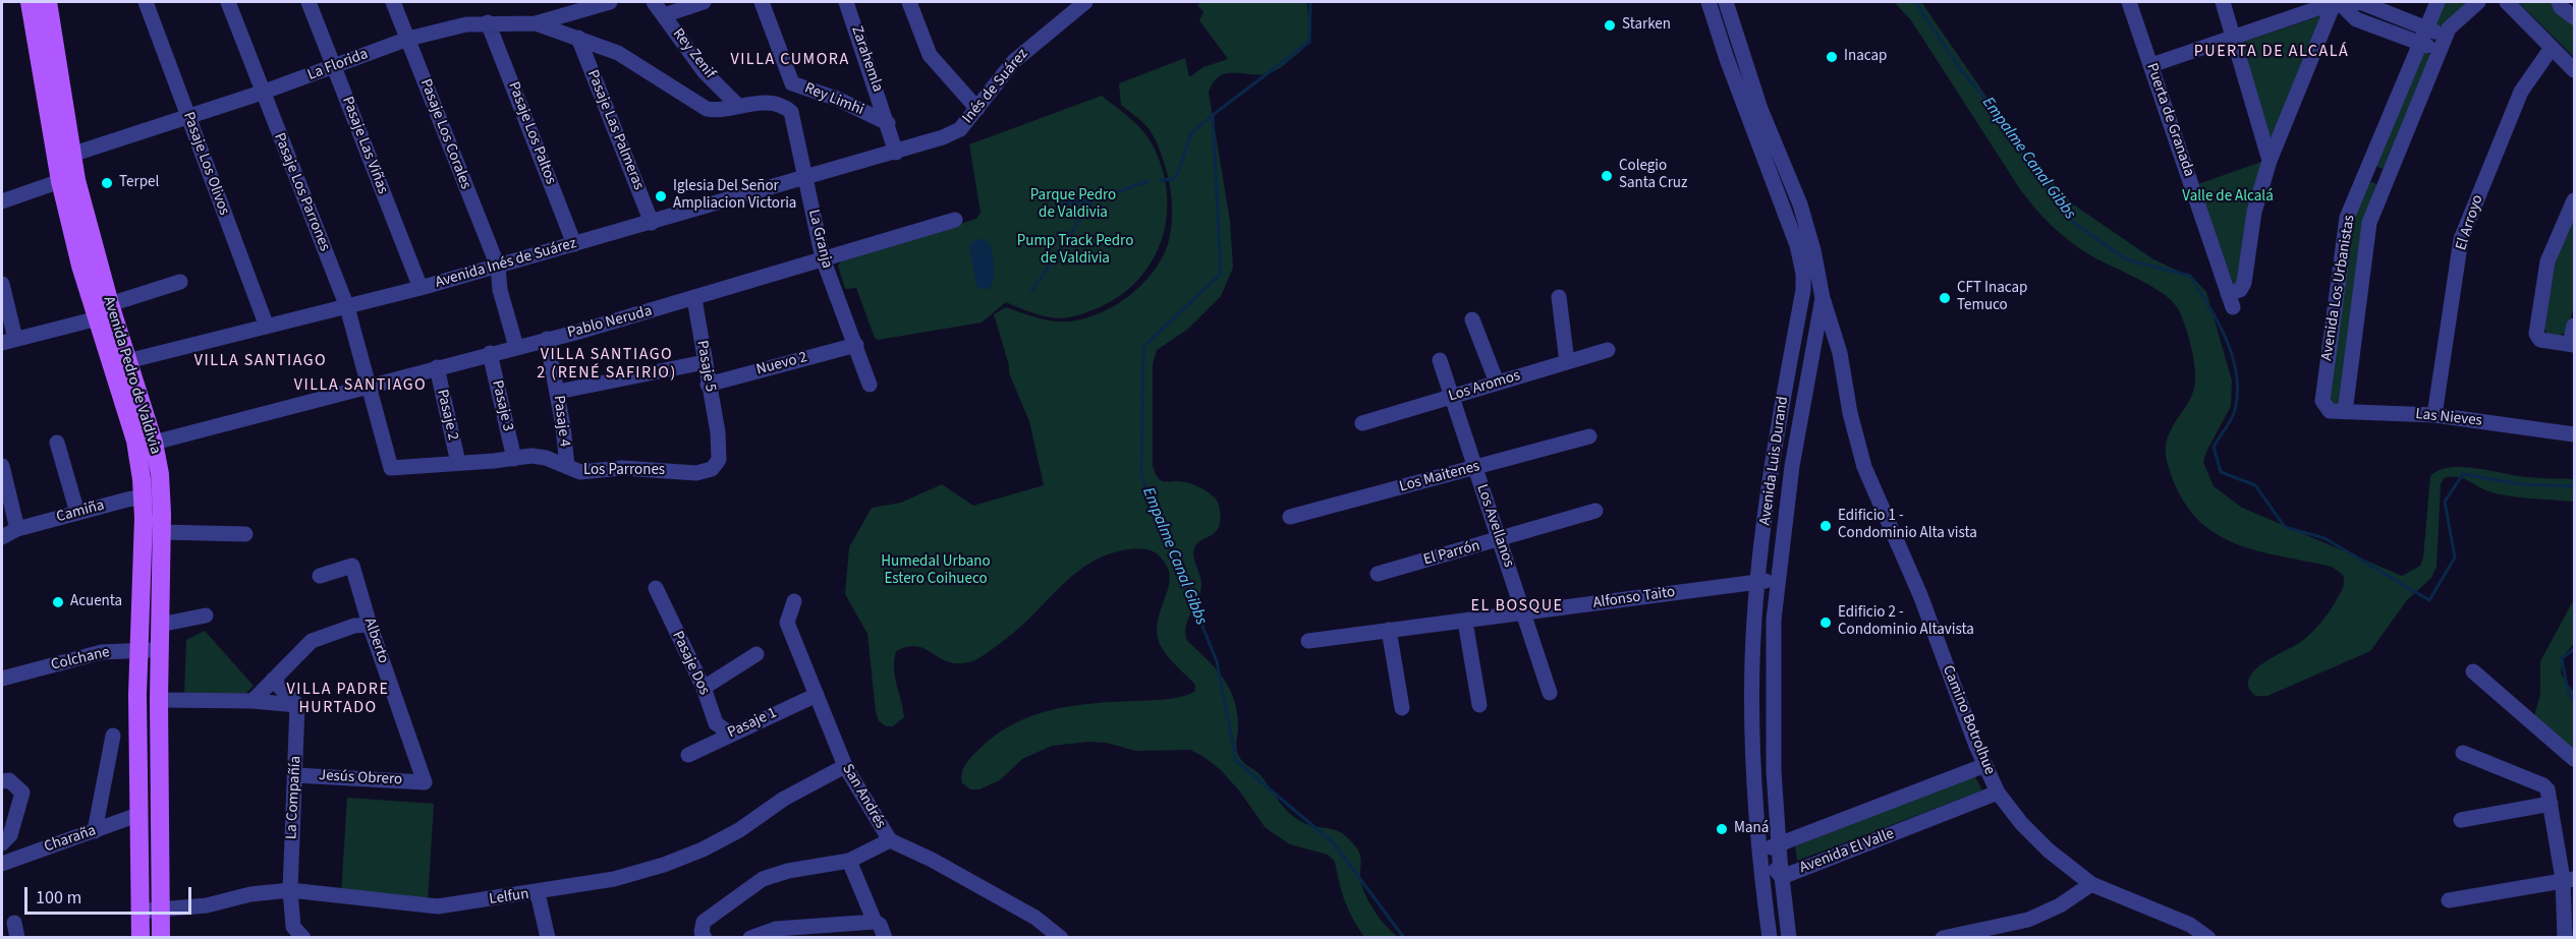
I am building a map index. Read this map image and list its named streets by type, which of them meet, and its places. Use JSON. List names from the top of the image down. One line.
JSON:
{"streets":{"main road":["Avenida Pedro de Valdivia"],"street":["Rey Zenif","Zarahemla","La Florida","Inés de Suárez","Rey Limhi","Puerta de Granada","Pasaje Las Palmeras","Pasaje Los Paltos","Pasaje Los Corales","Pasaje Las Viñas","Pasaje Los Olivos","Pasaje Los Parrones","El Arroyo","La Granja","Avenida Inés de Suárez","Avenida Los Urbanistas","Pablo Neruda","Nuevo 2","Pasaje 5","Los Aromos","Pasaje 3","Pasaje 2","Las Nieves","Pasaje 4","Avenida Luis Durand","Los Parrones","Los Maitenes","Camiña","Los Avellanos","El Parrón","Alfonso Taito","Alberto","Colchane","Pasaje Dos","Camino Botrolhue","Pasaje 1","Jesús Obrero","San Andrés","La Compañía","Charaña","Avenida El Valle","Lelfun"]},"crossings":[["Rey Zenif","La Granja"],["Zarahemla","Inés de Suárez"],["Zarahemla","Rey Limhi"],["Zarahemla","Avenida Inés de Suárez"],["La Florida","Pasaje Los Paltos"],["La Florida","Pasaje Los Corales"],["La Florida","Pasaje Las Viñas"],["La Florida","Pasaje Los Olivos"],["La Florida","Pasaje Los Parrones"],["La Florida","La Granja"],["La Florida","Avenida Pedro de Valdivia"],["Inés de Suárez","Avenida Inés de Suárez"],["Pasaje Las Palmeras","La Granja"],["Pasaje Las Palmeras","Avenida Inés de Suárez"],["Pasaje Los Paltos","Avenida Inés de Suárez"],["Pasaje Los Corales","Avenida Inés de Suárez"],["Pasaje Los Corales","Pablo Neruda"],["Pasaje Las Viñas","Avenida Inés de Suárez"],["Pasaje Los Olivos","Avenida Inés de Suárez"],["Pasaje Los Parrones","Avenida Inés de Suárez"],["Pasaje Los Parrones","Pablo Neruda"],["Pasaje Los Parrones","Los Parrones"],["El Arroyo","Las Nieves"],["La Granja","Avenida Inés de Suárez"],["La Granja","Pablo Neruda"],["La Granja","Nuevo 2"],["Avenida Inés de Suárez","Avenida Pedro de Valdivia"],["Avenida Los Urbanistas","Las Nieves"],["Pablo Neruda","Pasaje 5"],["Pablo Neruda","Avenida Pedro de Valdivia"],["Pablo Neruda","Pasaje 3"],["Pablo Neruda","Pasaje 2"],["Pablo Neruda","Pasaje 4"],["Pablo Neruda","Los Parrones"],["Nuevo 2","Pasaje 5"],["Pasaje 5","Los Parrones"],["Avenida Pedro de Valdivia","Camiña"],["Avenida Pedro de Valdivia","Colchane"],["Avenida Pedro de Valdivia","Charaña"],["Avenida Pedro de Valdivia","Lelfun"],["Los Aromos","Los Avellanos"],["Pasaje 3","Los Parrones"],["Pasaje 2","Los Parrones"],["Pasaje 4","Los Parrones"],["Avenida Luis Durand","Alfonso Taito"],["Avenida Luis Durand","Camino Botrolhue"],["Avenida Luis Durand","Avenida El Valle"],["Los Maitenes","Los Avellanos"],["Los Avellanos","El Parrón"],["Los Avellanos","Alfonso Taito"],["Alberto","Jesús Obrero"],["Pasaje Dos","Pasaje 1"],["Camino Botrolhue","Avenida El Valle"],["Pasaje 1","San Andrés"],["Jesús Obrero","La Compañía"],["San Andrés","Lelfun"],["La Compañía","Lelfun"]],"districts":["PUERTA DE ALCALÁ","VILLA CUMORA","VILLA SANTIAGO 2 (RENÉ SAFIRIO)","VILLA SANTIAGO","VILLA SANTIAGO","EL BOSQUE","VILLA PADRE HURTADO"],"water":["Empalme Canal Gibbs"],"parks":["Parque Pedro de Valdivia","Valle de Alcalá","Pump Track Pedro de Valdivia","Humedal Urbano Estero Coihueco"],"places":["Starken","Inacap","Colegio Santa Cruz","Terpel","Iglesia Del Señor Ampliacion Victoria","CFT Inacap Temuco","Edificio 1 - Condominio Alta vista","Acuenta","Edificio 2 - Condominio Altavista","Maná"],"scale_bar":"100 m"}
